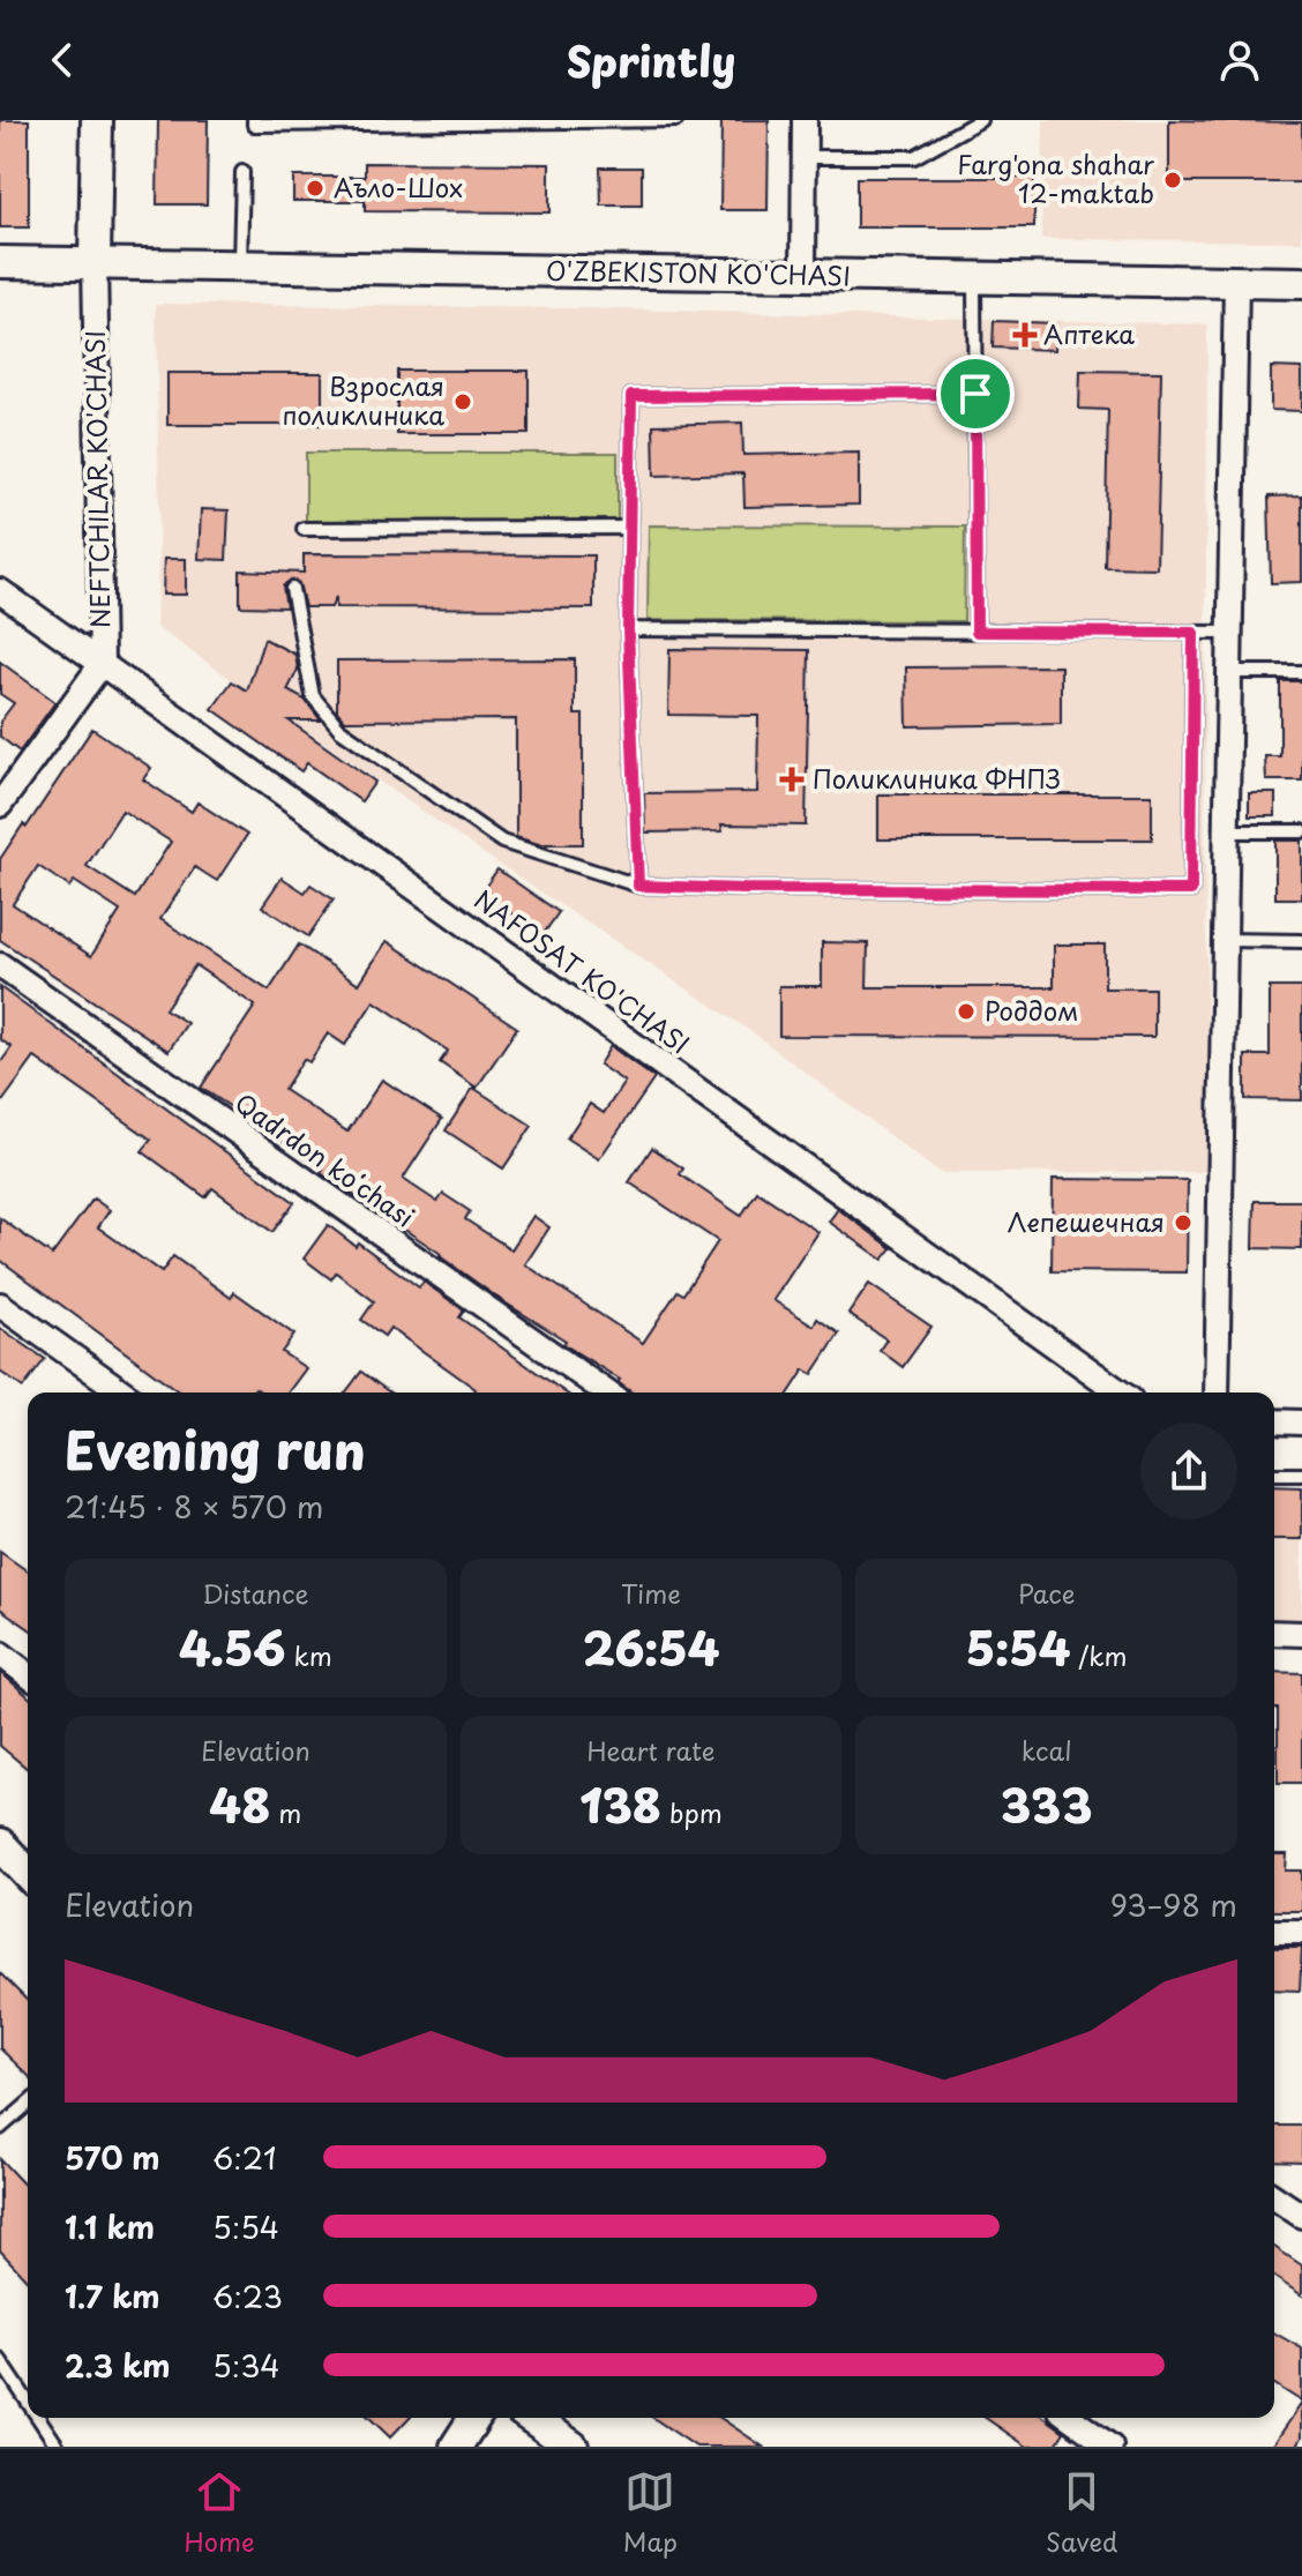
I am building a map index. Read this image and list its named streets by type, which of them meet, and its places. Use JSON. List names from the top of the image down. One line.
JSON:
{"streets":{"street":["O'ZBEKISTON KO'CHASI","NEFTCHILAR KO'CHASI","NAFOSAT KO'CHASI","Qadrdon koʻchasi"]},"crossings":[["O'ZBEKISTON KO'CHASI","NEFTCHILAR KO'CHASI"],["NEFTCHILAR KO'CHASI","NAFOSAT KO'CHASI"]],"places":{"other":["Farg'ona shahar 12-maktab","Аъло-Шох","Взрослая поликлиника","Роддом","Лепешечная"],"health":["Аптека","Поликлиника ФНПЗ"]},"page":{"header":"Sprintly","heading":["Evening run","21:45 · 8 × 570 m"],"stats":[["Distance","4.56 km"],["Time","26:54"],["Pace","5:54 /km"],["Elevation","48 m"],["Heart rate","138 bpm"],["kcal","333"]],"chart":["Elevation","93–98 m"],"list":[{"name":"570 m","note":"6:21"},{"name":"1.1 km","note":"5:54"},{"name":"1.7 km","note":"6:23"},{"name":"2.3 km","note":"5:34"}],"tabs":["Home","Map","Saved"]}}
